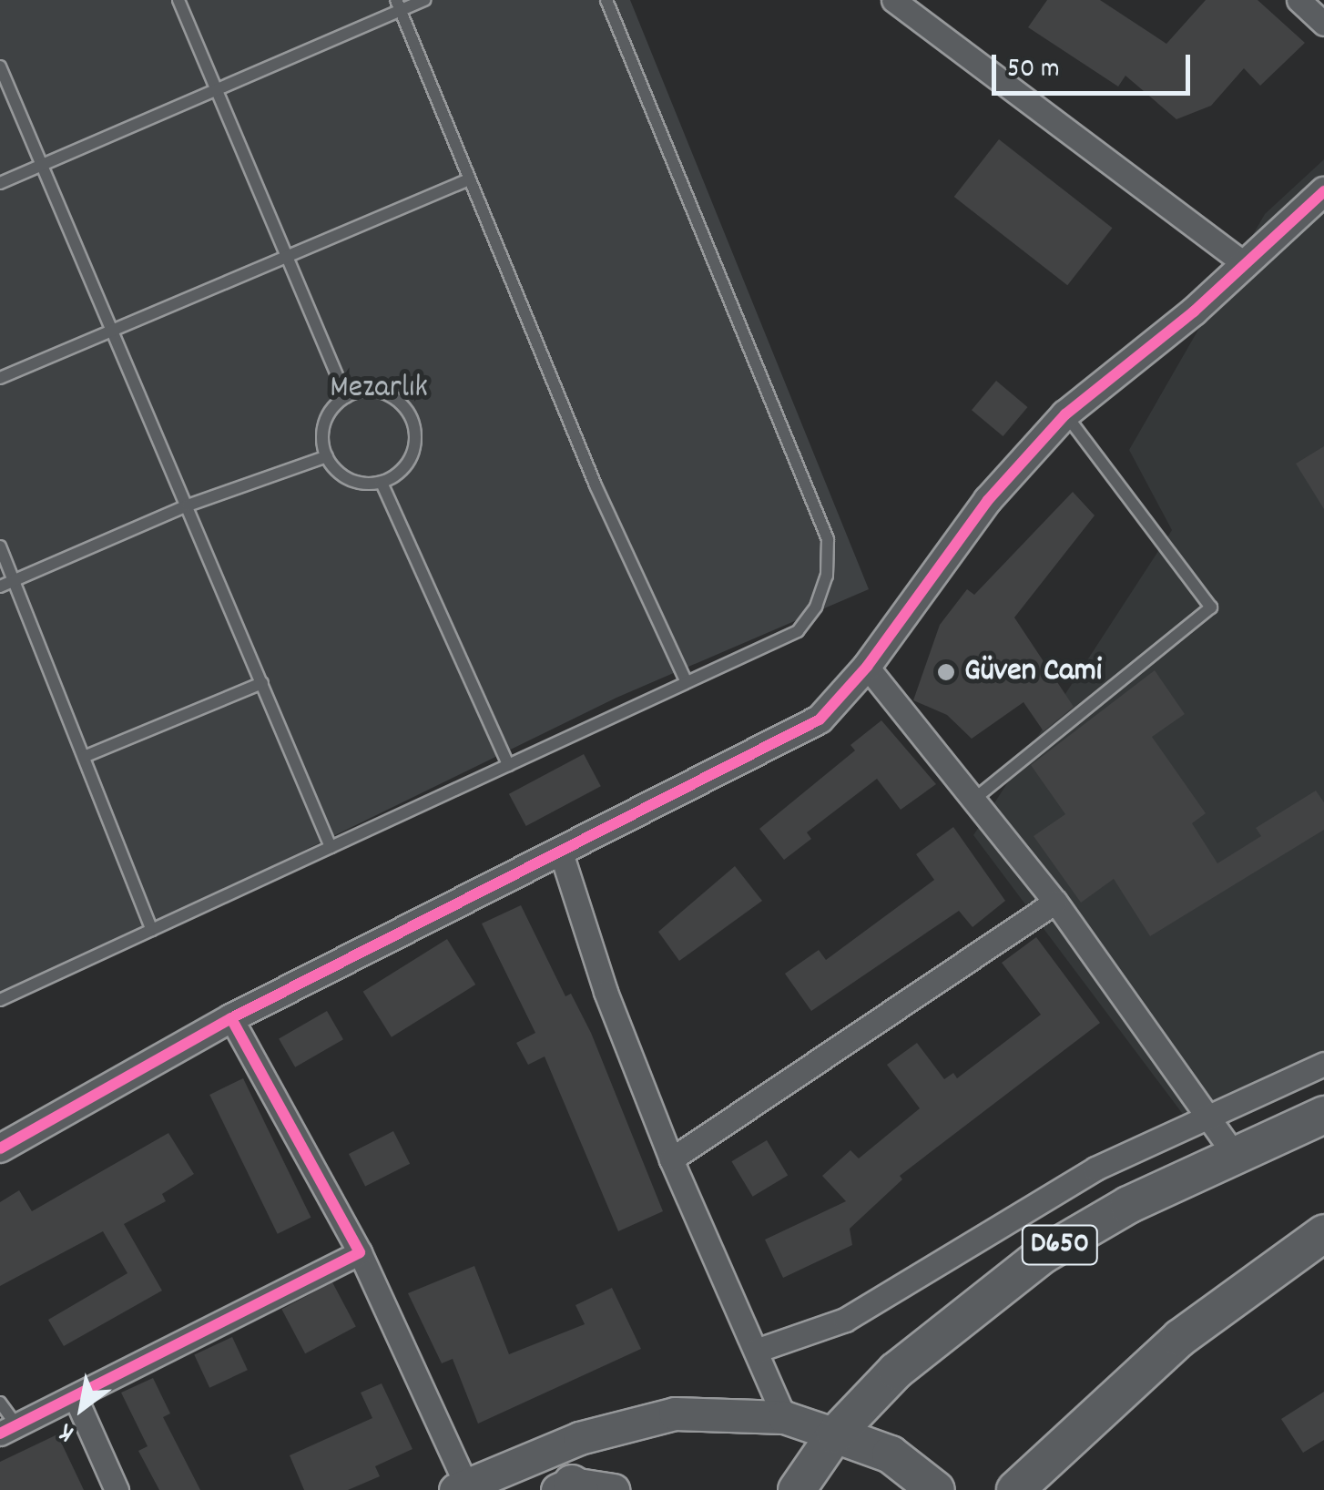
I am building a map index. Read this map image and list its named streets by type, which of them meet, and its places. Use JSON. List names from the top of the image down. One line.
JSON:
{"streets":{"highway":["D650"]},"parks":["Mezarlık"],"places":["Güven Cami"],"scale_bar":"50 m","north":"bottom left"}
